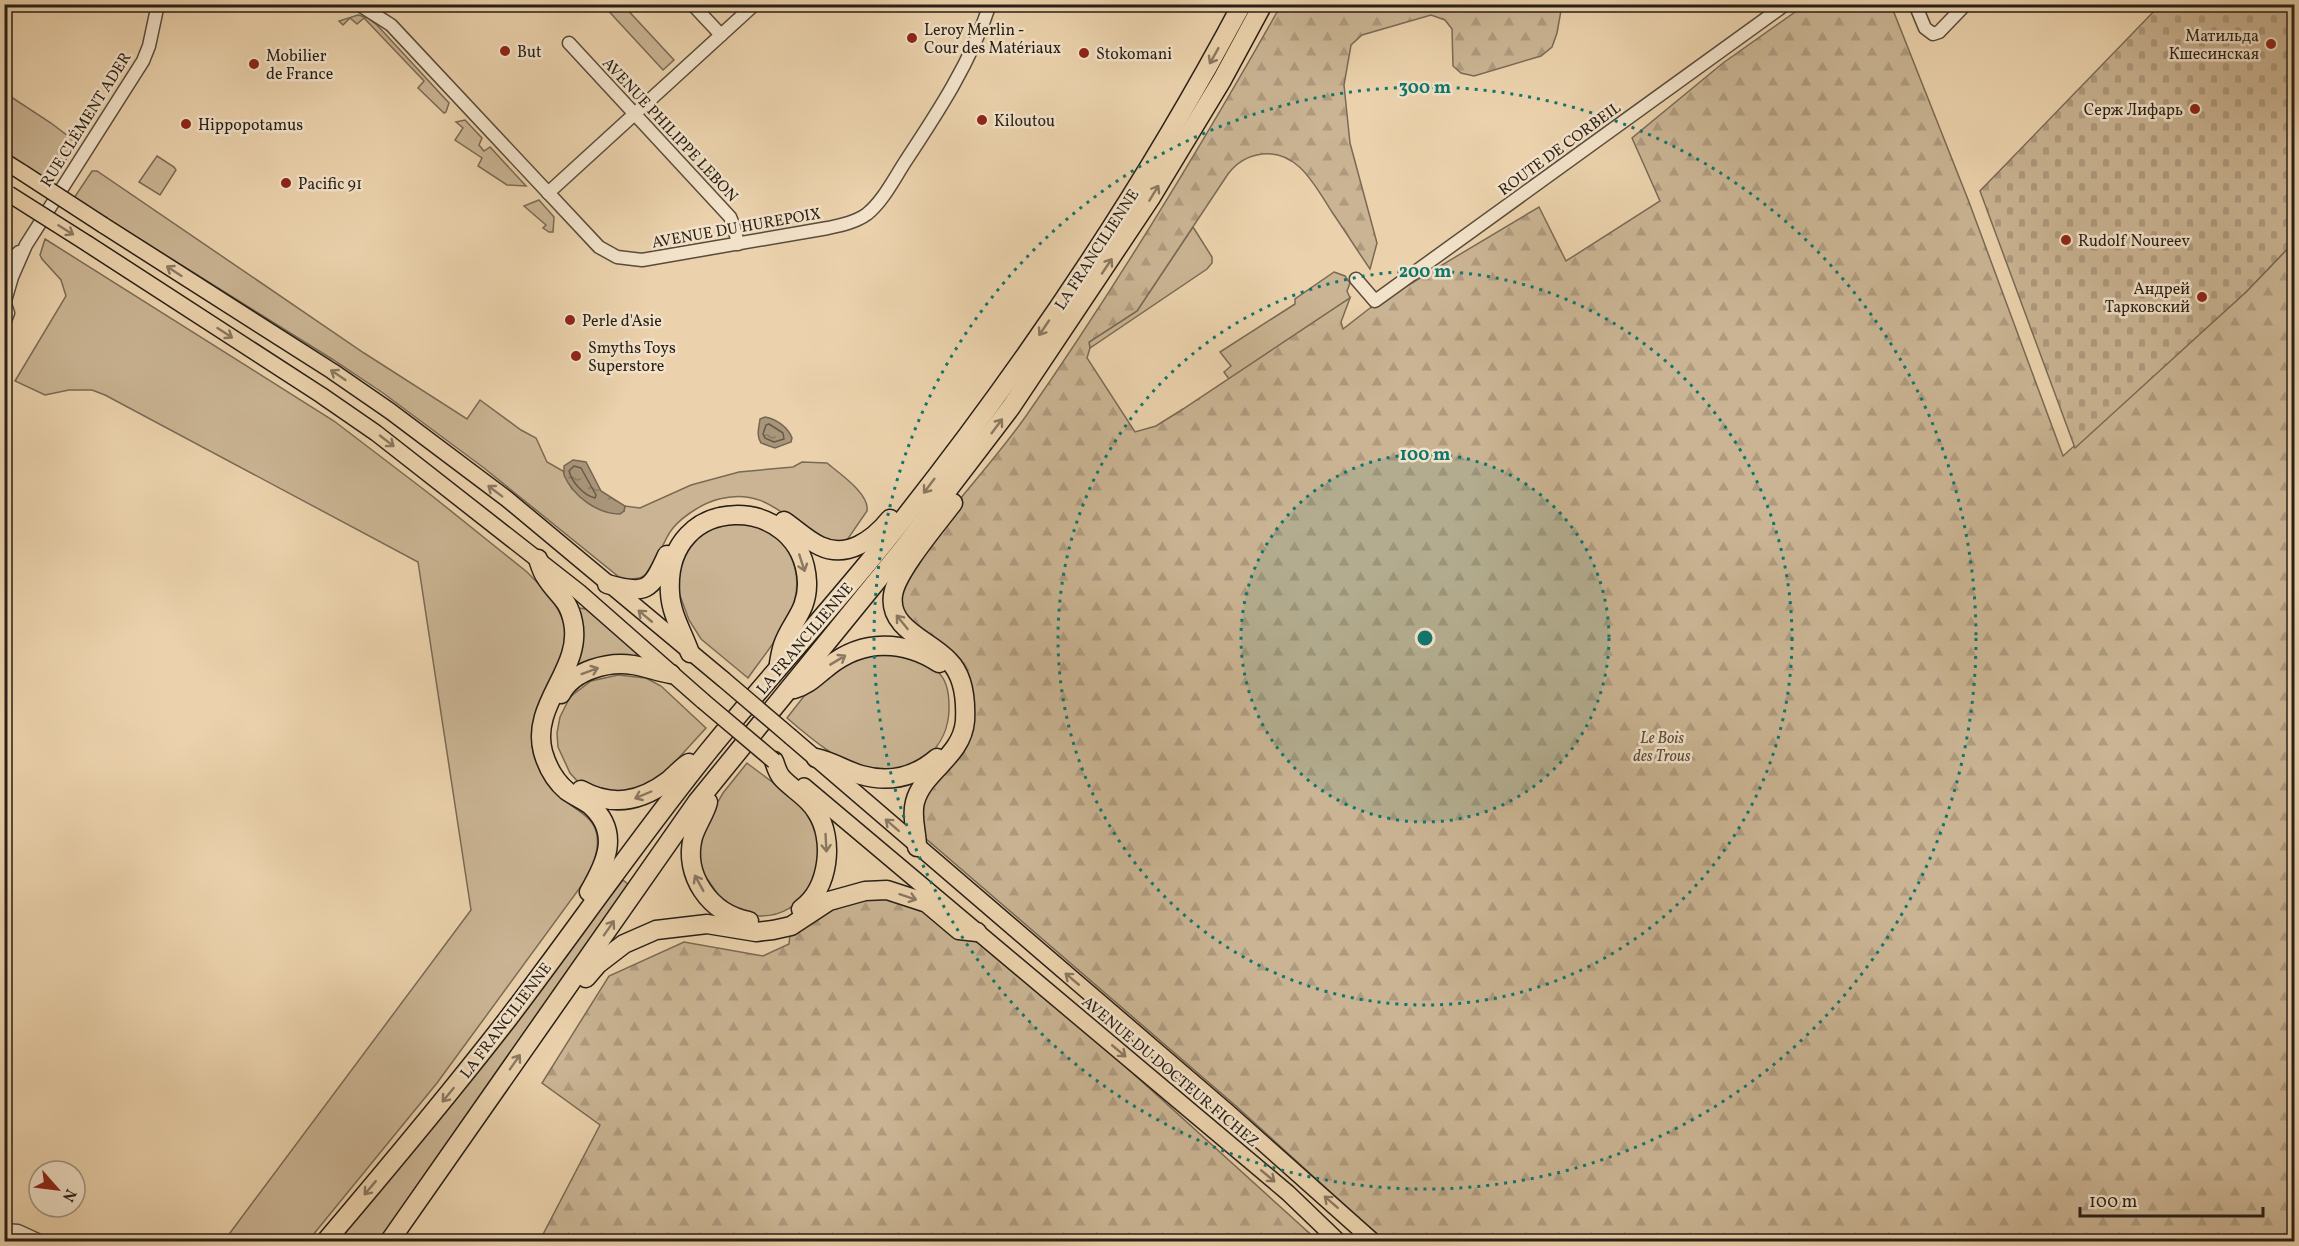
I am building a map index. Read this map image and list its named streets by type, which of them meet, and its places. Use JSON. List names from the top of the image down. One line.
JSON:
{"streets":{"highway":["LA FRANCILIENNE"],"main road":["AVENUE DU DOCTEUR FICHEZ"],"street":["RUE CLÉMENT ADER","AVENUE PHILIPPE LEBON","ROUTE DE CORBEIL","AVENUE DU HUREPOIX"]},"crossings":[["AVENUE PHILIPPE LEBON","AVENUE DU HUREPOIX"]],"parks":["Le Bois des Trous"],"places":["Leroy Merlin - Cour des Matériaux","Матильда Кшесинская","But","Stokomani","Mobilier de France","Серж Лифарь","Kiloutou","Hippopotamus","Pacific 91","Rudolf Noureev","Андрей Тарковский","Perle d'Asie","Smyths Toys Superstore"],"scale_bar":"100 m","north":"bottom right","rings":["300 m","200 m","100 m"]}
